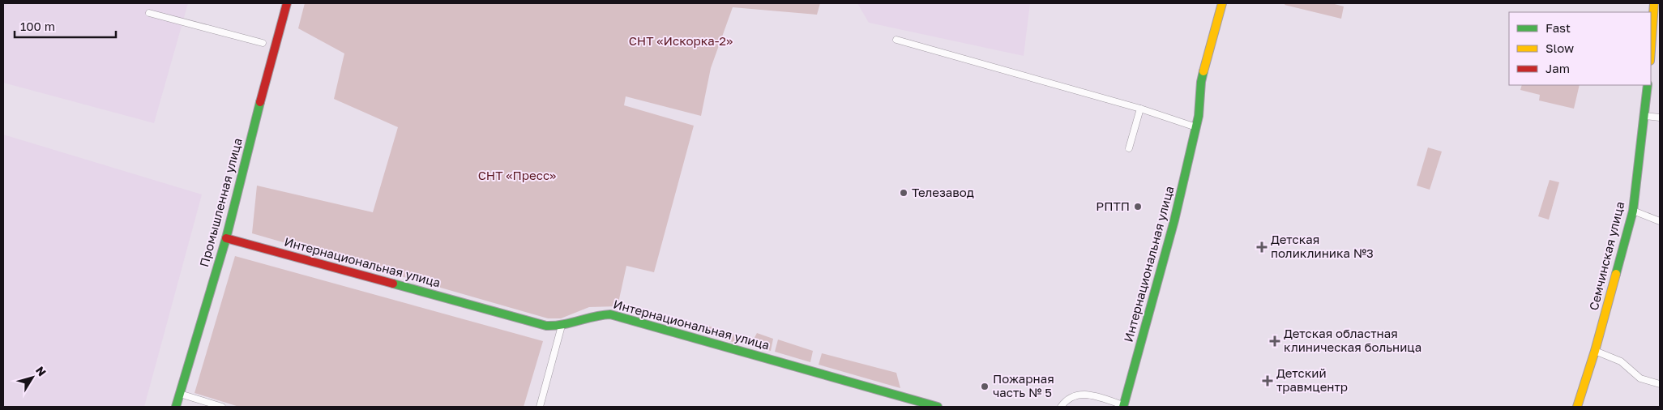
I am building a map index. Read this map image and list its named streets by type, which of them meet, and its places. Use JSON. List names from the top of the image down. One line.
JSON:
{"streets":{"street":["Промышленная улица","Семчинская улица","Интернациональная улица"]},"crossings":[["Промышленная улица","Интернациональная улица"]],"parks":["СНТ «Искорка-2»","СНТ «Пресс»"],"places":{"other":["Телезавод","РПТП","Пожарная часть № 5"],"health":["Детская поликлиника №3","Детская областная клиническая больница","Детский травмцентр"]},"legend":["Fast","Slow","Jam"],"scale_bar":"100 m","north":"top right"}
